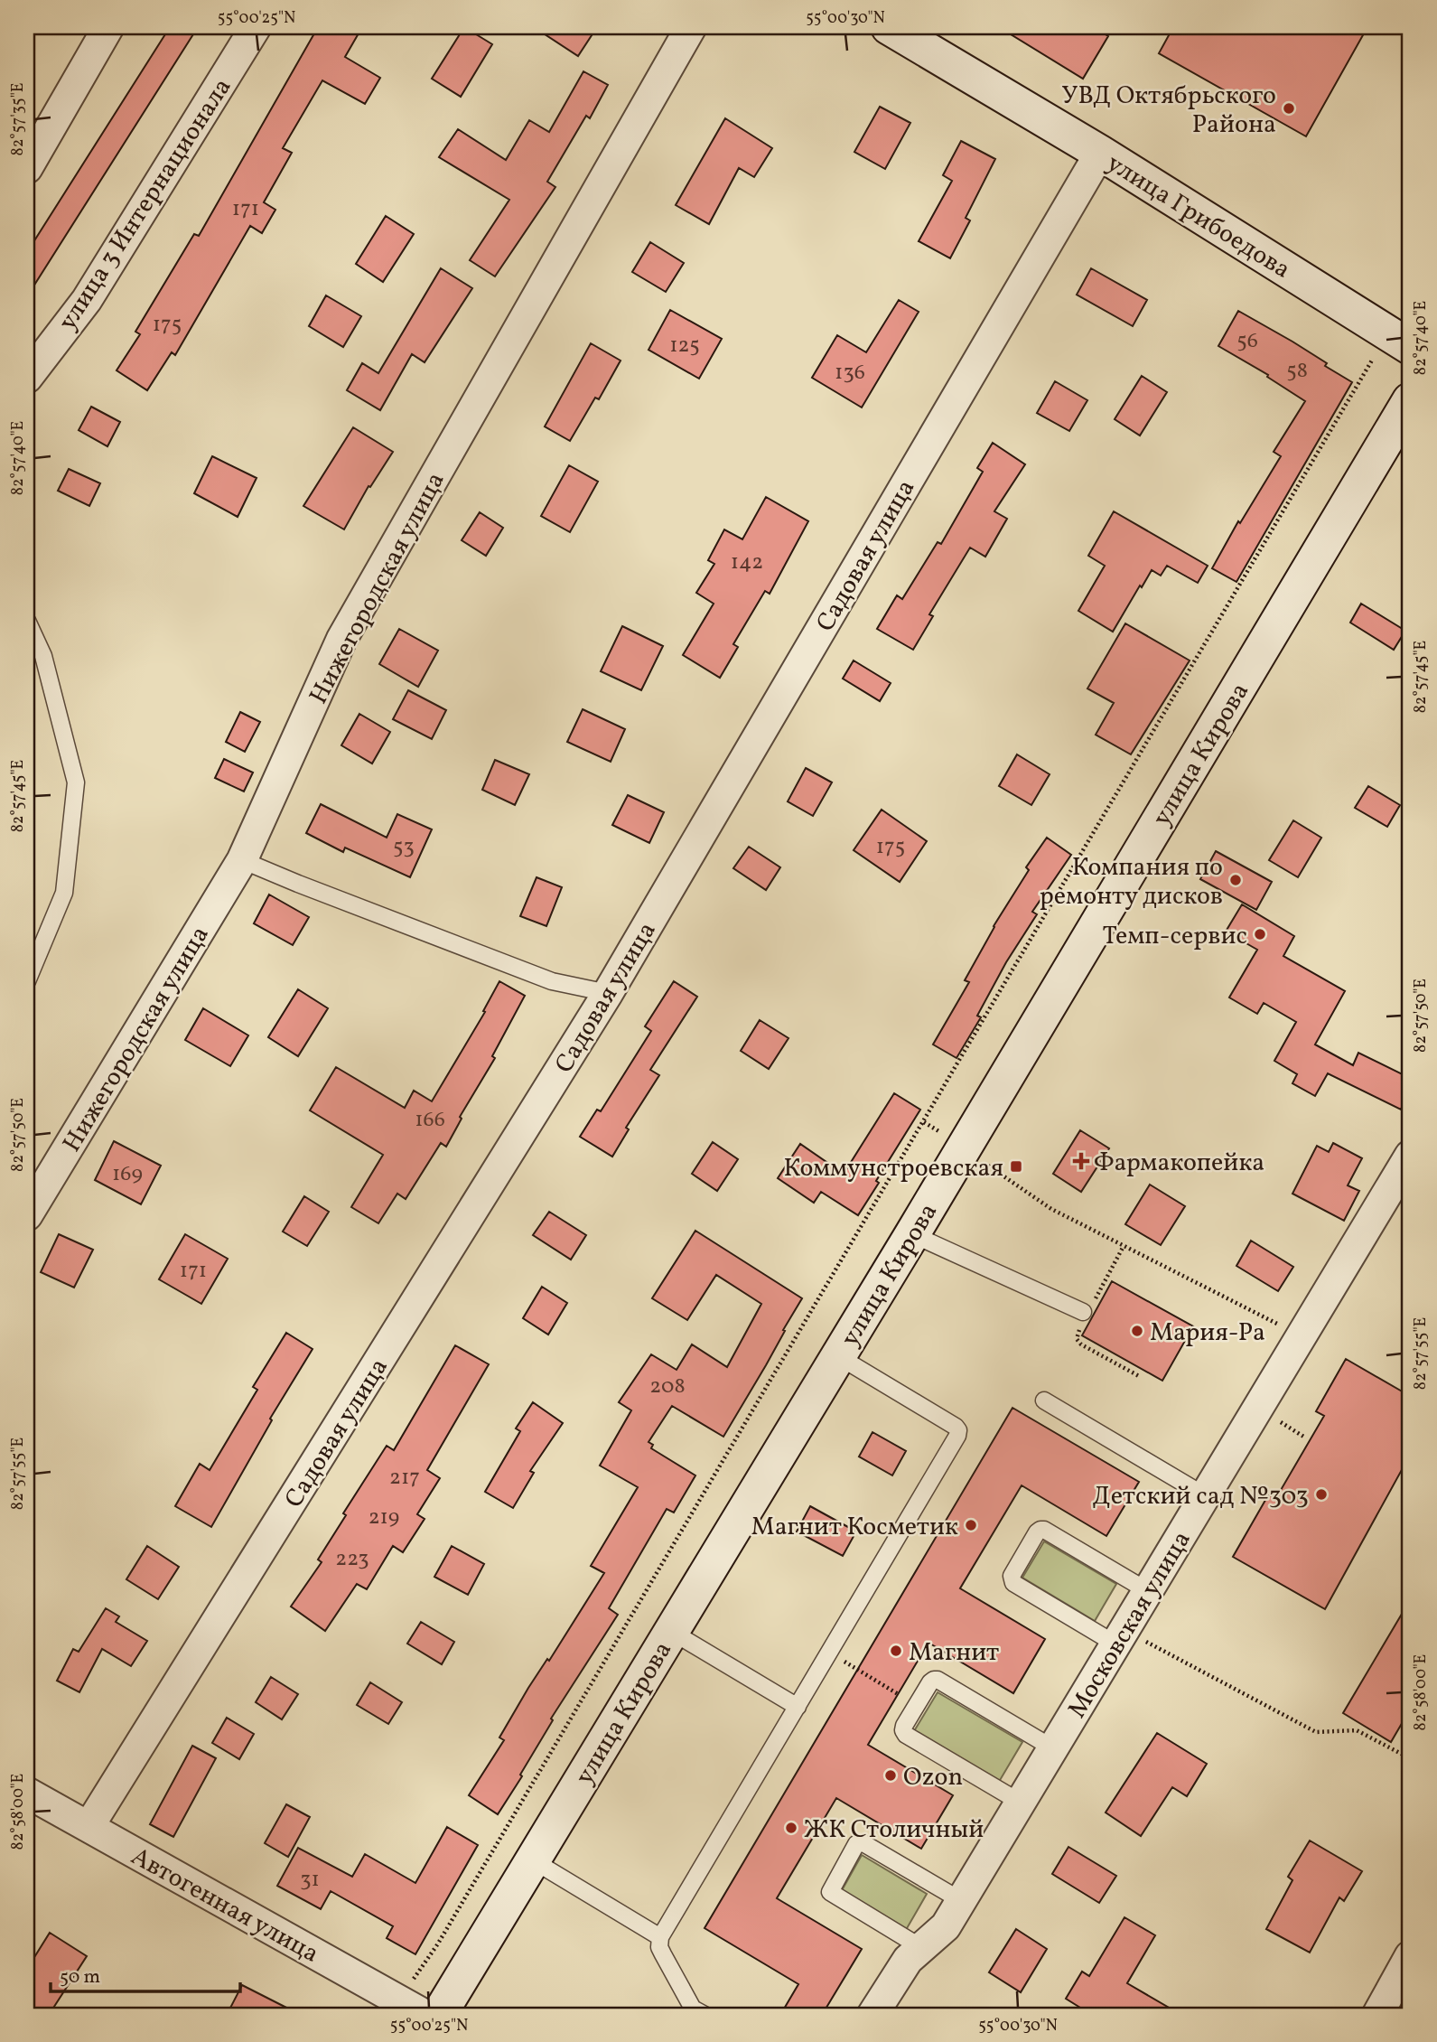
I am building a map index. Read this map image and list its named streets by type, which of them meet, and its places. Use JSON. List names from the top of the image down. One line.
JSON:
{"streets":{"main road":["улица Грибоедова","улица Кирова"],"street":["улица 3 Интернационала","Садовая улица","Нижегородская улица","Московская улица","Автогенная улица"]},"crossings":[["улица Грибоедова","Садовая улица"],["Садовая улица","Автогенная улица"]],"places":{"other":["УВД Октябрьского Района","Компания по ремонту дисков","Темп-сервис","Мария-Ра","Детский сад №303","Магнит Косметик","Магнит","Ozon","ЖК Столичный"],"health":["Фармакопейка"],"transit":["Коммунстроевская"]},"house_numbers":["171","175","56","125","58","136","142","53","175","166","169","171","208","217","219","223","31"],"scale_bar":"50 m","coordinates":["55°00'25\"N","55°00'30\"N","82°57'35\"E","82°57'40\"E","82°57'45\"E","82°57'50\"E","82°57'55\"E","82°58'00\"E"]}
